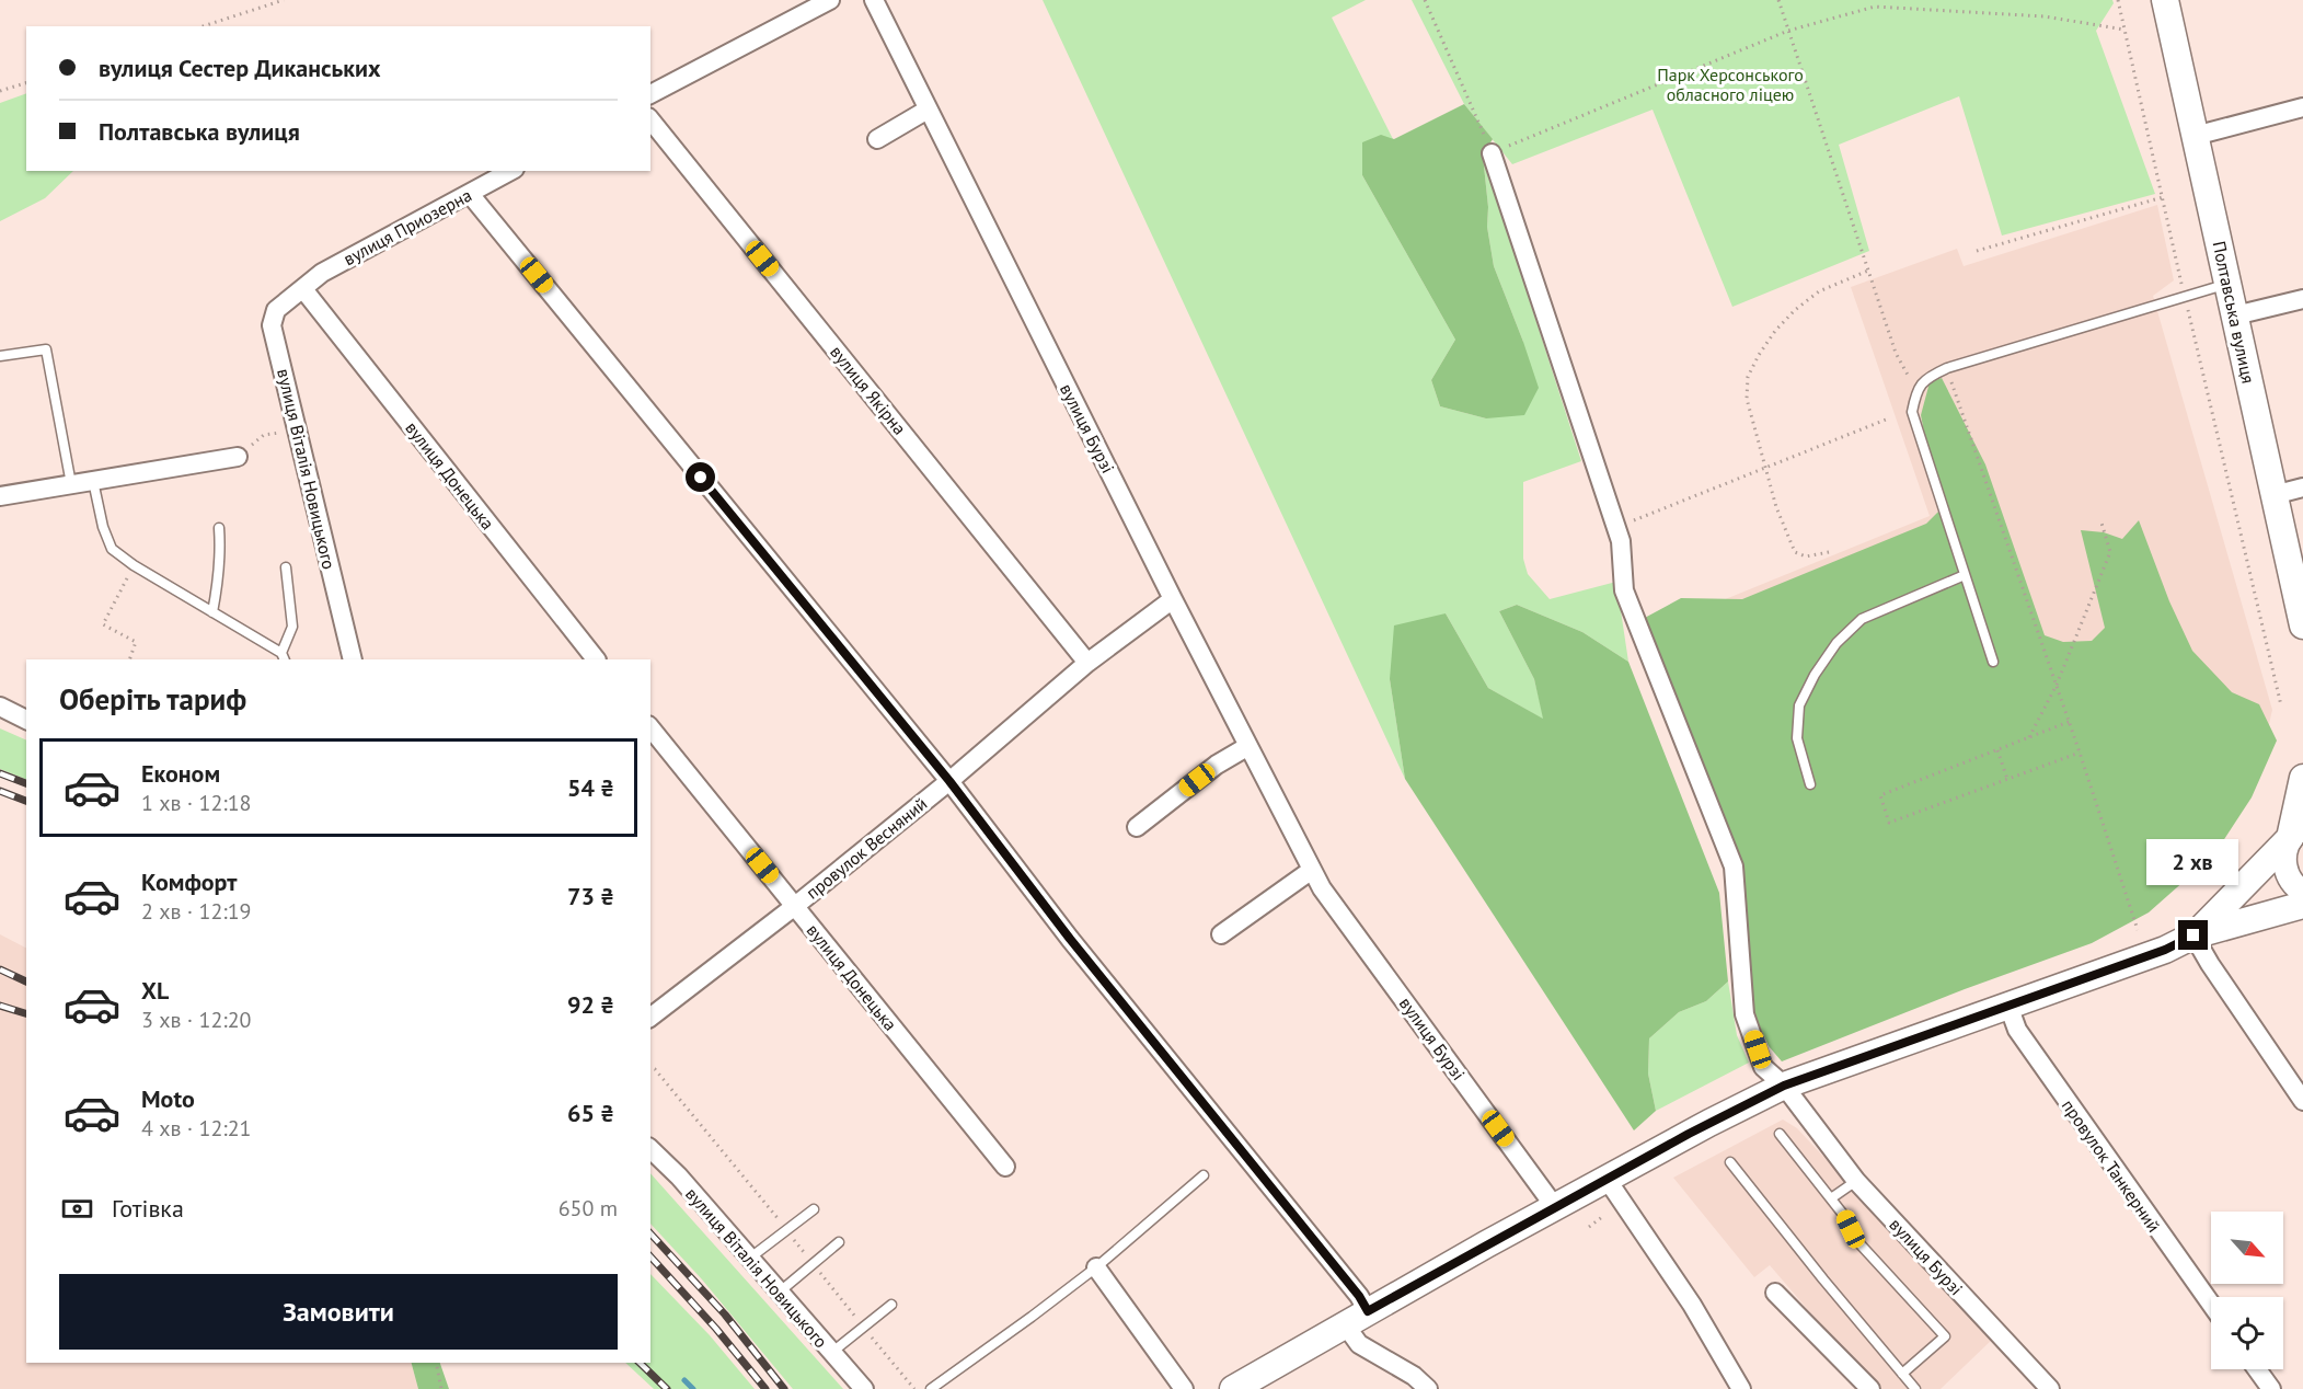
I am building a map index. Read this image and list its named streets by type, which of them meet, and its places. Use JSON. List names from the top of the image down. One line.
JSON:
{"streets":{"main road":["Полтавська вулиця"],"street":["вулиця Приозерна","вулиця Якірна","вулиця Бурзі","вулиця Віталія Новицького","вулиця Донецька","провулок Весняний","провулок Танкерний"]},"crossings":[["вулиця Приозерна","вулиця Віталія Новицького"],["вулиця Приозерна","вулиця Донецька"],["вулиця Якірна","провулок Весняний"],["вулиця Бурзі","провулок Весняний"],["вулиця Віталія Новицького","вулиця Донецька"],["вулиця Донецька","провулок Весняний"]],"parks":["Парк Херсонського обласного ліцею"],"north":"bottom right","page":{"banner":["вулиця Сестер Диканських","Полтавська вулиця"],"heading":"Оберіть тариф","list":[{"name":"Економ","note":"1 хв · 12:18","value":"54 ₴"},{"name":"Комфорт","note":"2 хв · 12:19","value":"73 ₴"},{"name":"XL","note":"3 хв · 12:20","value":"92 ₴"},{"name":"Moto","note":"4 хв · 12:21","value":"65 ₴"}],"bubble":"2 хв","pay":["Готівка","650 m"],"buttons":"Замовити"}}
